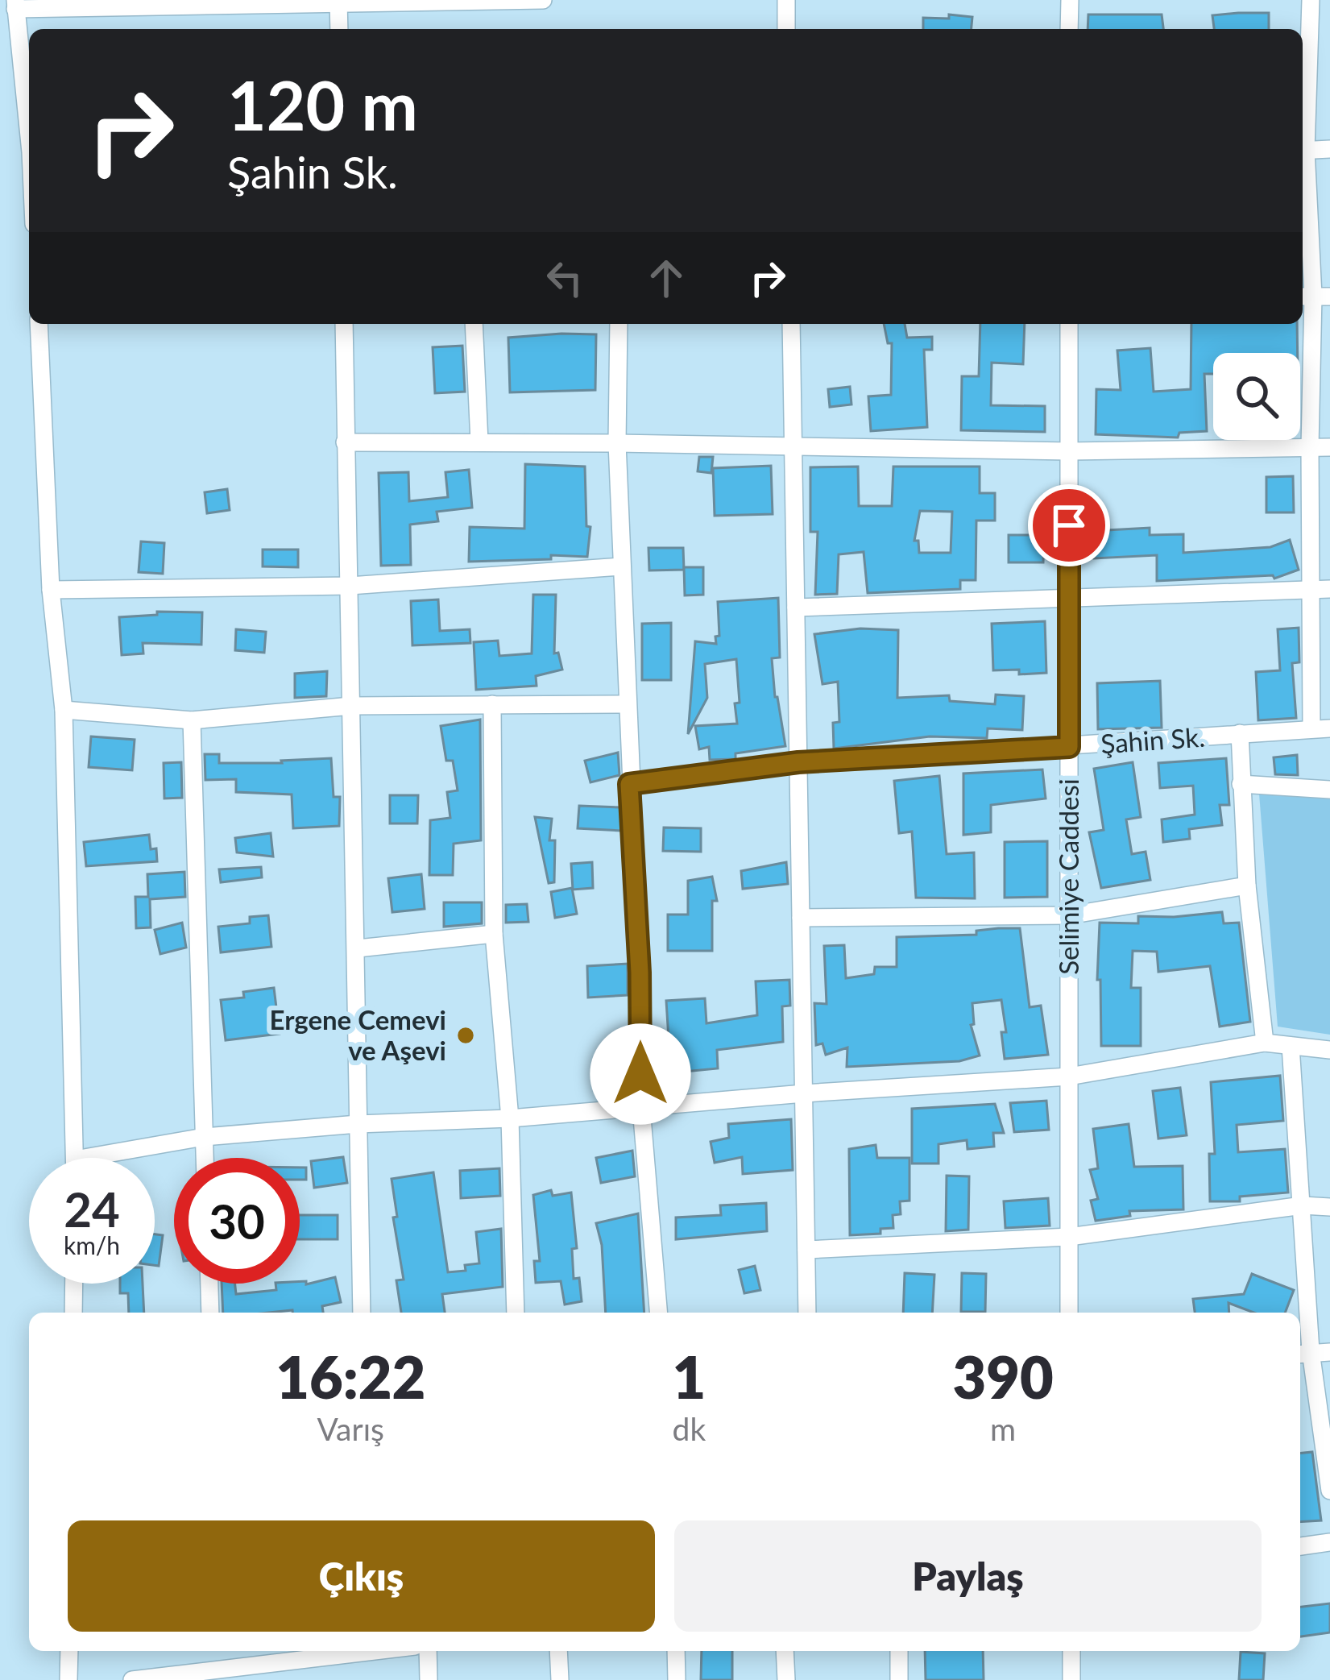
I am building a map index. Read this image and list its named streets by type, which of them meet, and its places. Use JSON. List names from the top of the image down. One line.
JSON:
{"streets":{"street":["Şahin Sk.","Selimiye Caddesi"]},"crossings":[["Şahin Sk.","Selimiye Caddesi"]],"places":["Ergene Cemevi ve Aşevi"],"page":{"turn":["120 m","Şahin Sk."],"speed":"24 km/h","limit":"30","eta":["16:22","Varış","1","dk","390","m"],"buttons":["Çıkış","Paylaş"]}}
